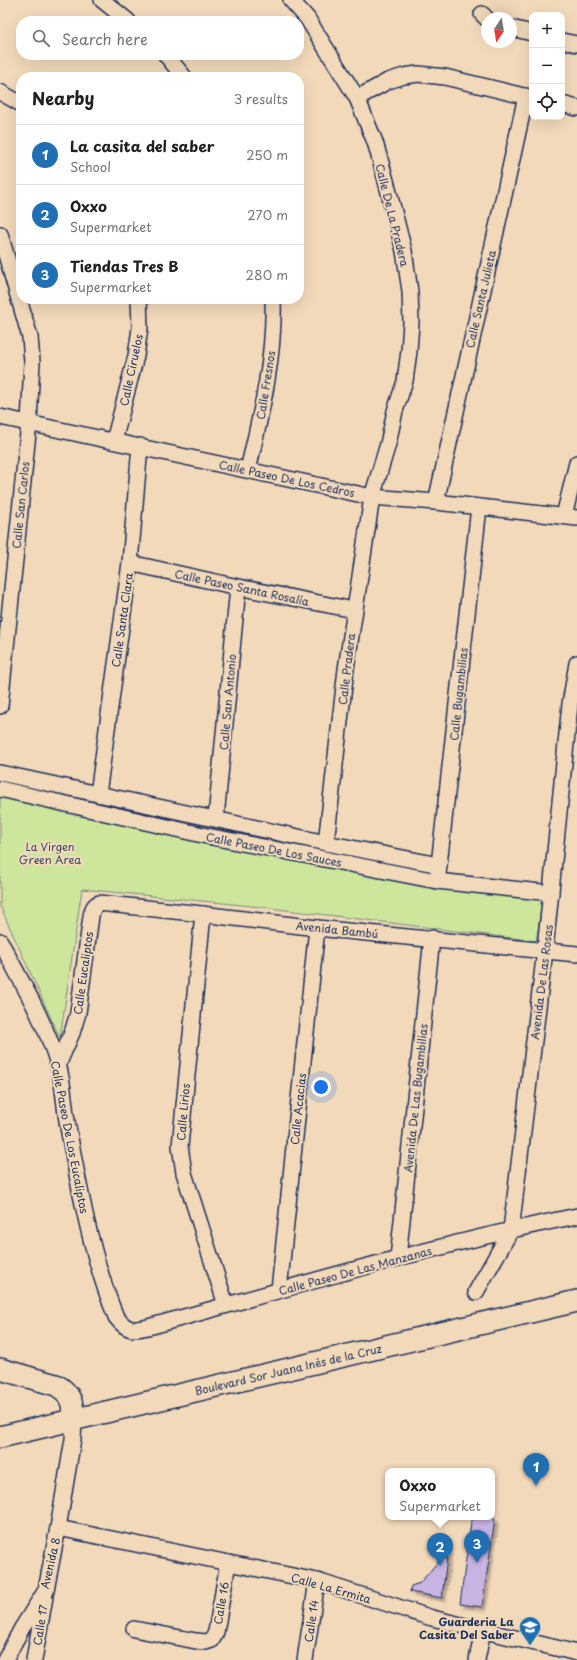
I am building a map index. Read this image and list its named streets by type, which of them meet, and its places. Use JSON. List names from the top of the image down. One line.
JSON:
{"streets":{"main road":["Boulevard Sor Juana Inés de la Cruz"],"street":["Calle De La Pradera","Calle Santa Julieta","Calle Ciruelos","Calle Fresnos","Calle Paseo De Los Cedros","Calle San Carlos","Calle Paseo Santa Rosalía","Calle Santa Clara","Calle Pradera","Calle Bugambilias","Calle San Antonio","Calle Paseo De Los Sauces","Avenida Bambú","Calle Eucaliptos","Avenida De Las Rosas","Avenida De Las Bugambilias","Calle Acacias","Calle Lirios","Calle Paseo De Los Eucaliptos","Calle Paseo De Las Manzanas","Avenida 8","Calle La Ermita","Calle 16","Calle 14","Calle 17"]},"crossings":[["Calle De La Pradera","Calle Paseo De Los Cedros"],["Calle De La Pradera","Calle Pradera"],["Calle Santa Julieta","Calle Paseo De Los Cedros"],["Calle Ciruelos","Calle Paseo De Los Cedros"],["Calle Fresnos","Calle Paseo De Los Cedros"],["Calle Paseo De Los Cedros","Calle San Carlos"],["Calle Paseo De Los Cedros","Calle Santa Clara"],["Calle Paseo De Los Cedros","Calle Pradera"],["Calle Paseo De Los Cedros","Calle Bugambilias"],["Calle Paseo Santa Rosalía","Calle Santa Clara"],["Calle Paseo Santa Rosalía","Calle Pradera"],["Calle Paseo Santa Rosalía","Calle San Antonio"],["Calle Santa Clara","Calle Paseo De Los Sauces"],["Calle Pradera","Calle Paseo De Los Sauces"],["Calle Bugambilias","Calle Paseo De Los Sauces"],["Calle San Antonio","Calle Paseo De Los Sauces"],["Calle Paseo De Los Sauces","Avenida De Las Rosas"],["Avenida Bambú","Calle Eucaliptos"],["Avenida Bambú","Avenida De Las Rosas"],["Avenida Bambú","Avenida De Las Bugambilias"],["Avenida Bambú","Calle Acacias"],["Avenida Bambú","Calle Lirios"],["Calle Eucaliptos","Calle Paseo De Los Eucaliptos"],["Avenida De Las Rosas","Calle Paseo De Las Manzanas"],["Avenida De Las Rosas","Boulevard Sor Juana Inés de la Cruz"],["Avenida De Las Bugambilias","Calle Paseo De Las Manzanas"],["Calle Acacias","Calle Paseo De Las Manzanas"],["Calle Lirios","Calle Paseo De Las Manzanas"],["Calle Paseo De Los Eucaliptos","Calle Paseo De Las Manzanas"],["Boulevard Sor Juana Inés de la Cruz","Avenida 8"],["Avenida 8","Calle La Ermita"],["Avenida 8","Calle 17"],["Calle La Ermita","Calle 16"],["Calle La Ermita","Calle 14"]],"parks":["La Virgen Green Area"],"places":{"school or university":["Guarderia La Casita Del Saber"]},"north":"bottom","page":{"map_buttons":["+","−"],"search":"Search here","heading":["Nearby","3 results"],"list":[{"mark":"1","name":"La casita del saber","note":"School","value":"250 m"},{"mark":"2","name":"Oxxo","note":"Supermarket","value":"270 m"},{"mark":"3","name":"Tiendas Tres B","note":"Supermarket","value":"280 m"}],"pins":["1","3","2"],"popup":["Oxxo","Supermarket"]}}
